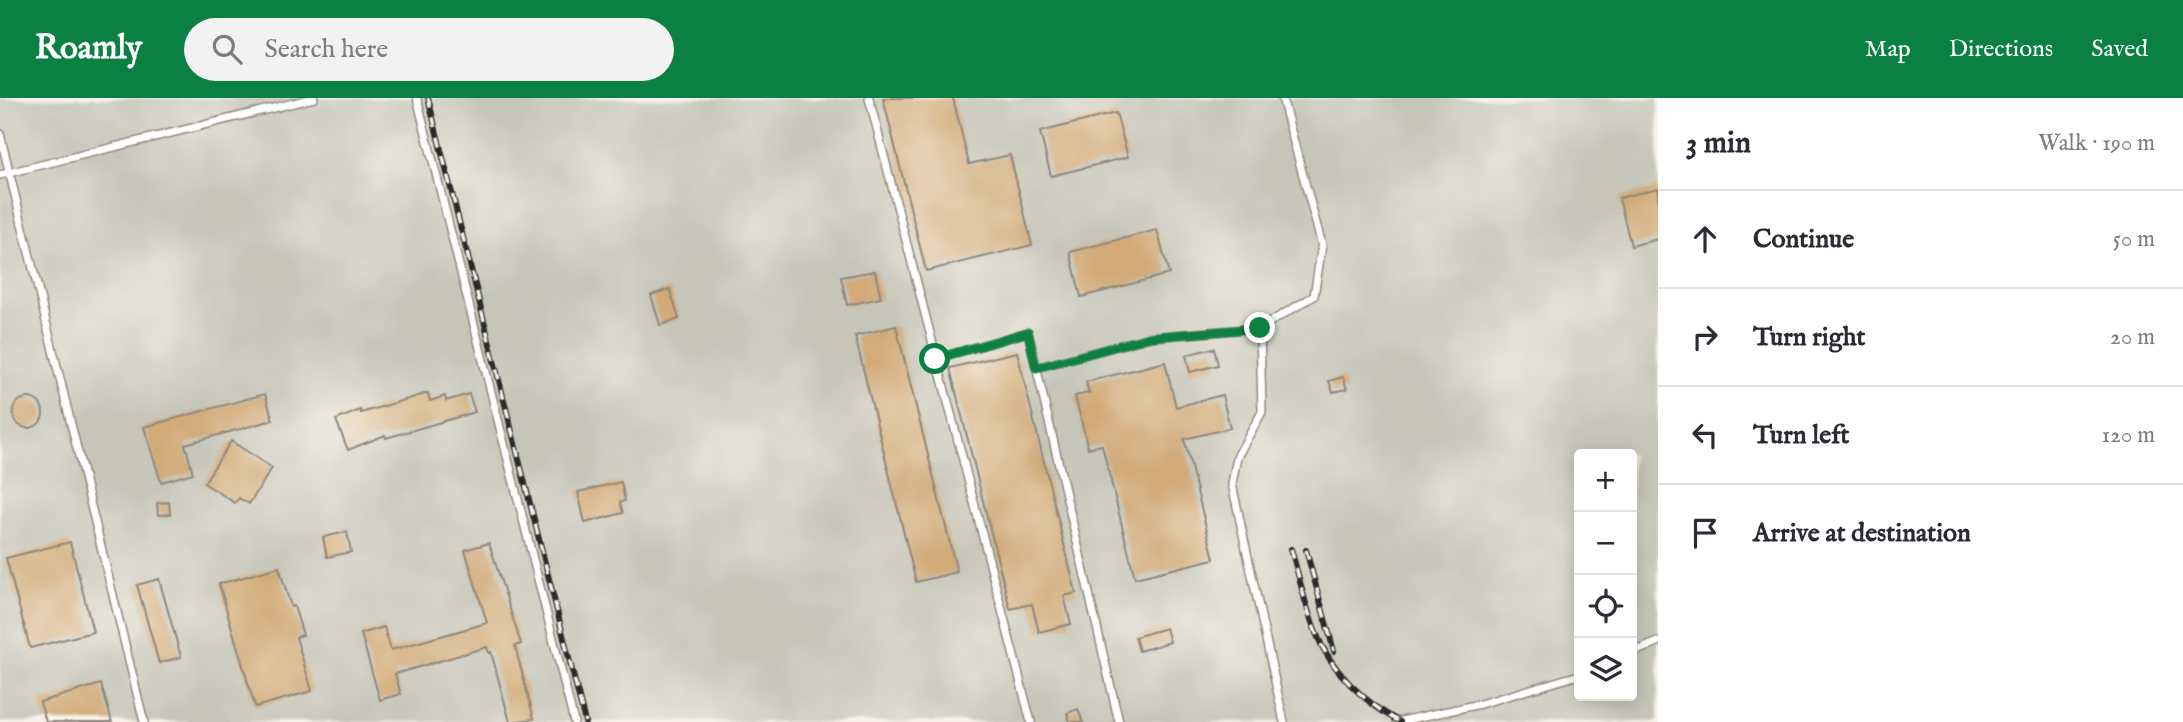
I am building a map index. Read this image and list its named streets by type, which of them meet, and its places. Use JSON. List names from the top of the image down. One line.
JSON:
{"page":{"header":"Roamly","search":"Search here","nav":["Map","Directions","Saved"],"heading":["3 min","Walk · 190 m"],"list":[["Continue","50 m"],["Turn right","20 m"],["Turn left","120 m"],"Arrive at destination"],"map_buttons":["+","−"]}}
